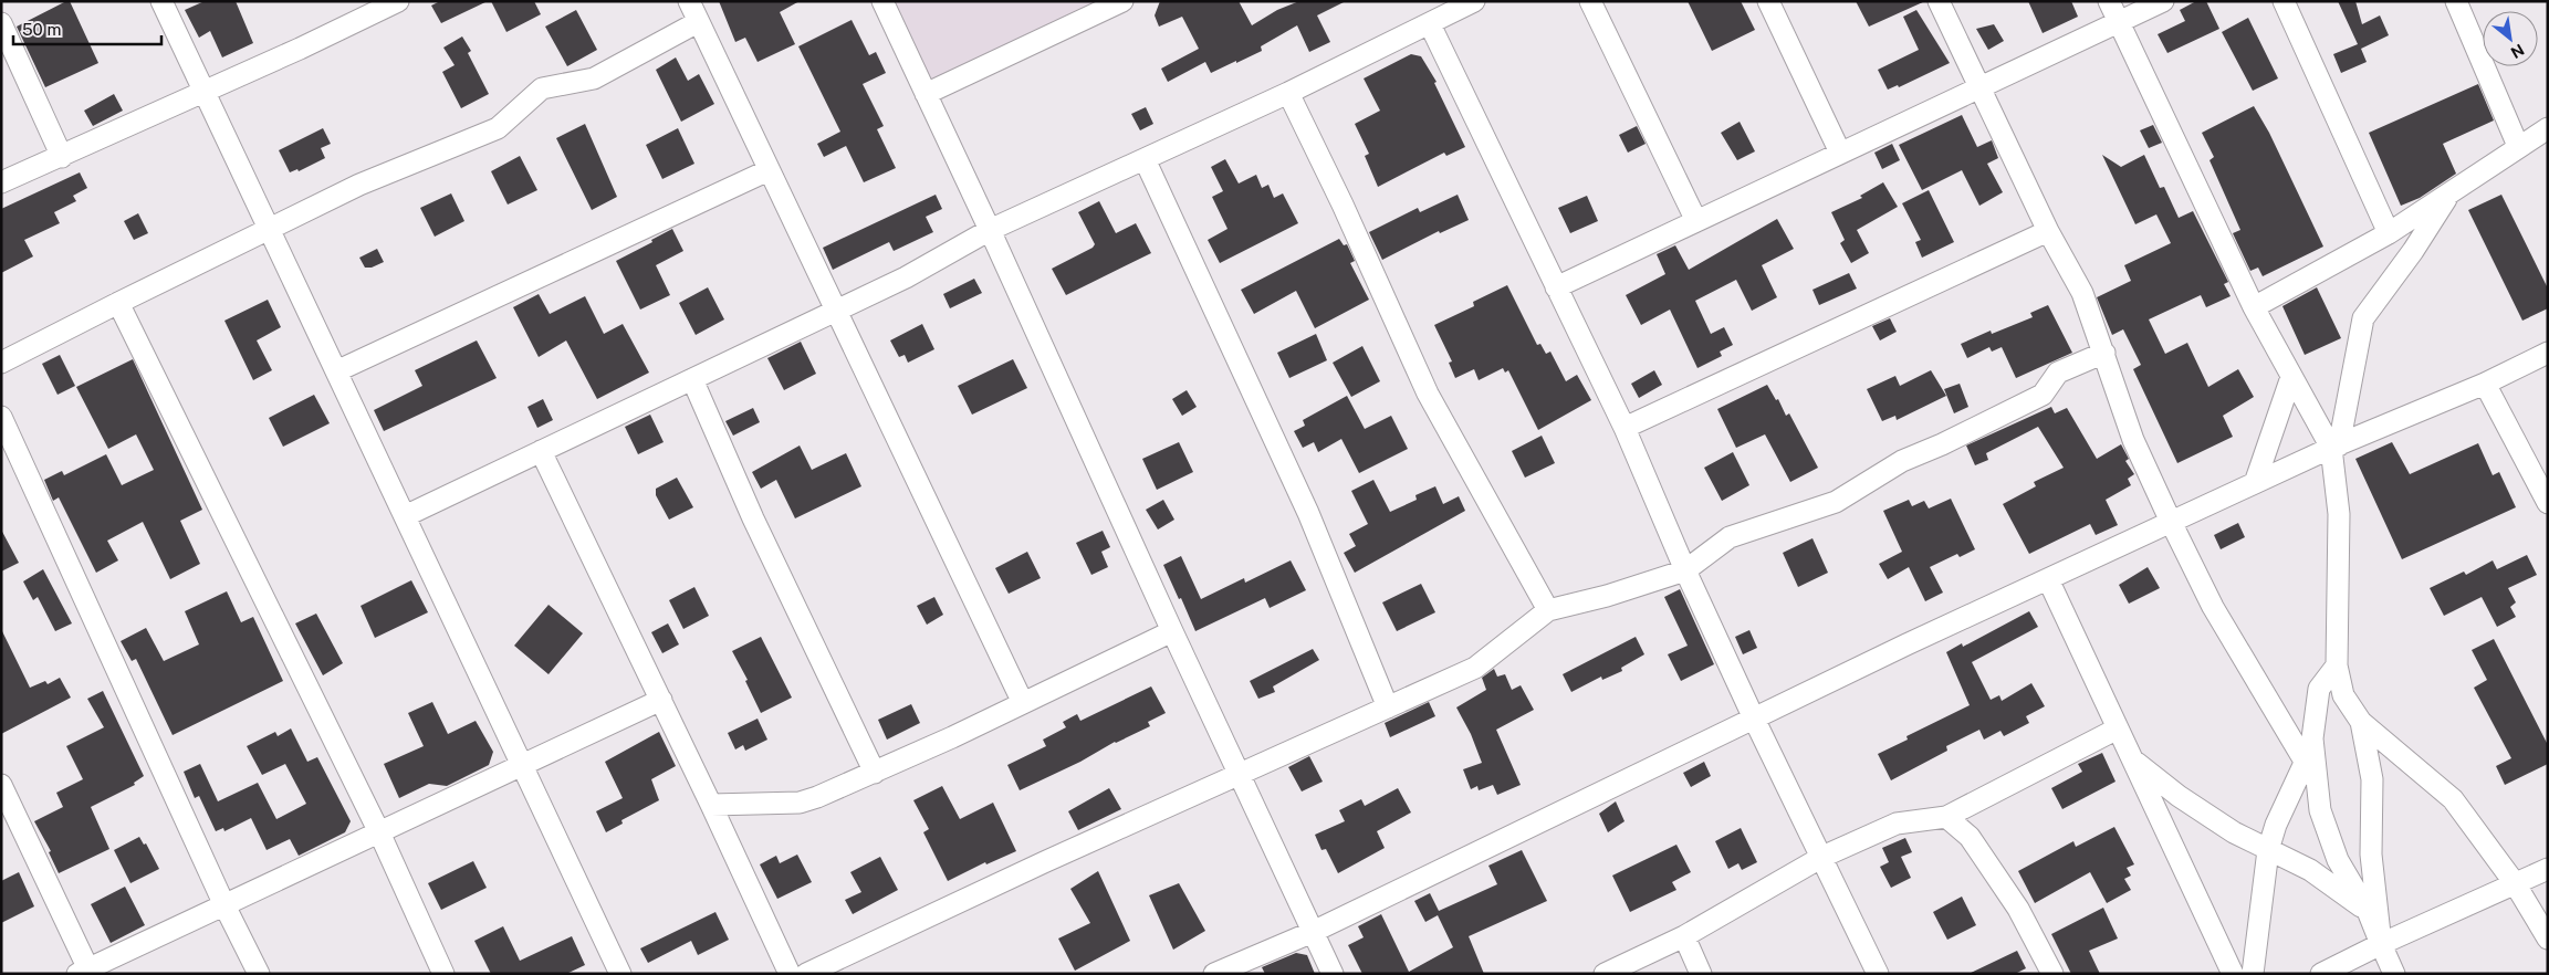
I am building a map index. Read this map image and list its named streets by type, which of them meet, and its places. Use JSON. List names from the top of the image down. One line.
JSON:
{"scale_bar":"50 m","north":"bottom right"}
